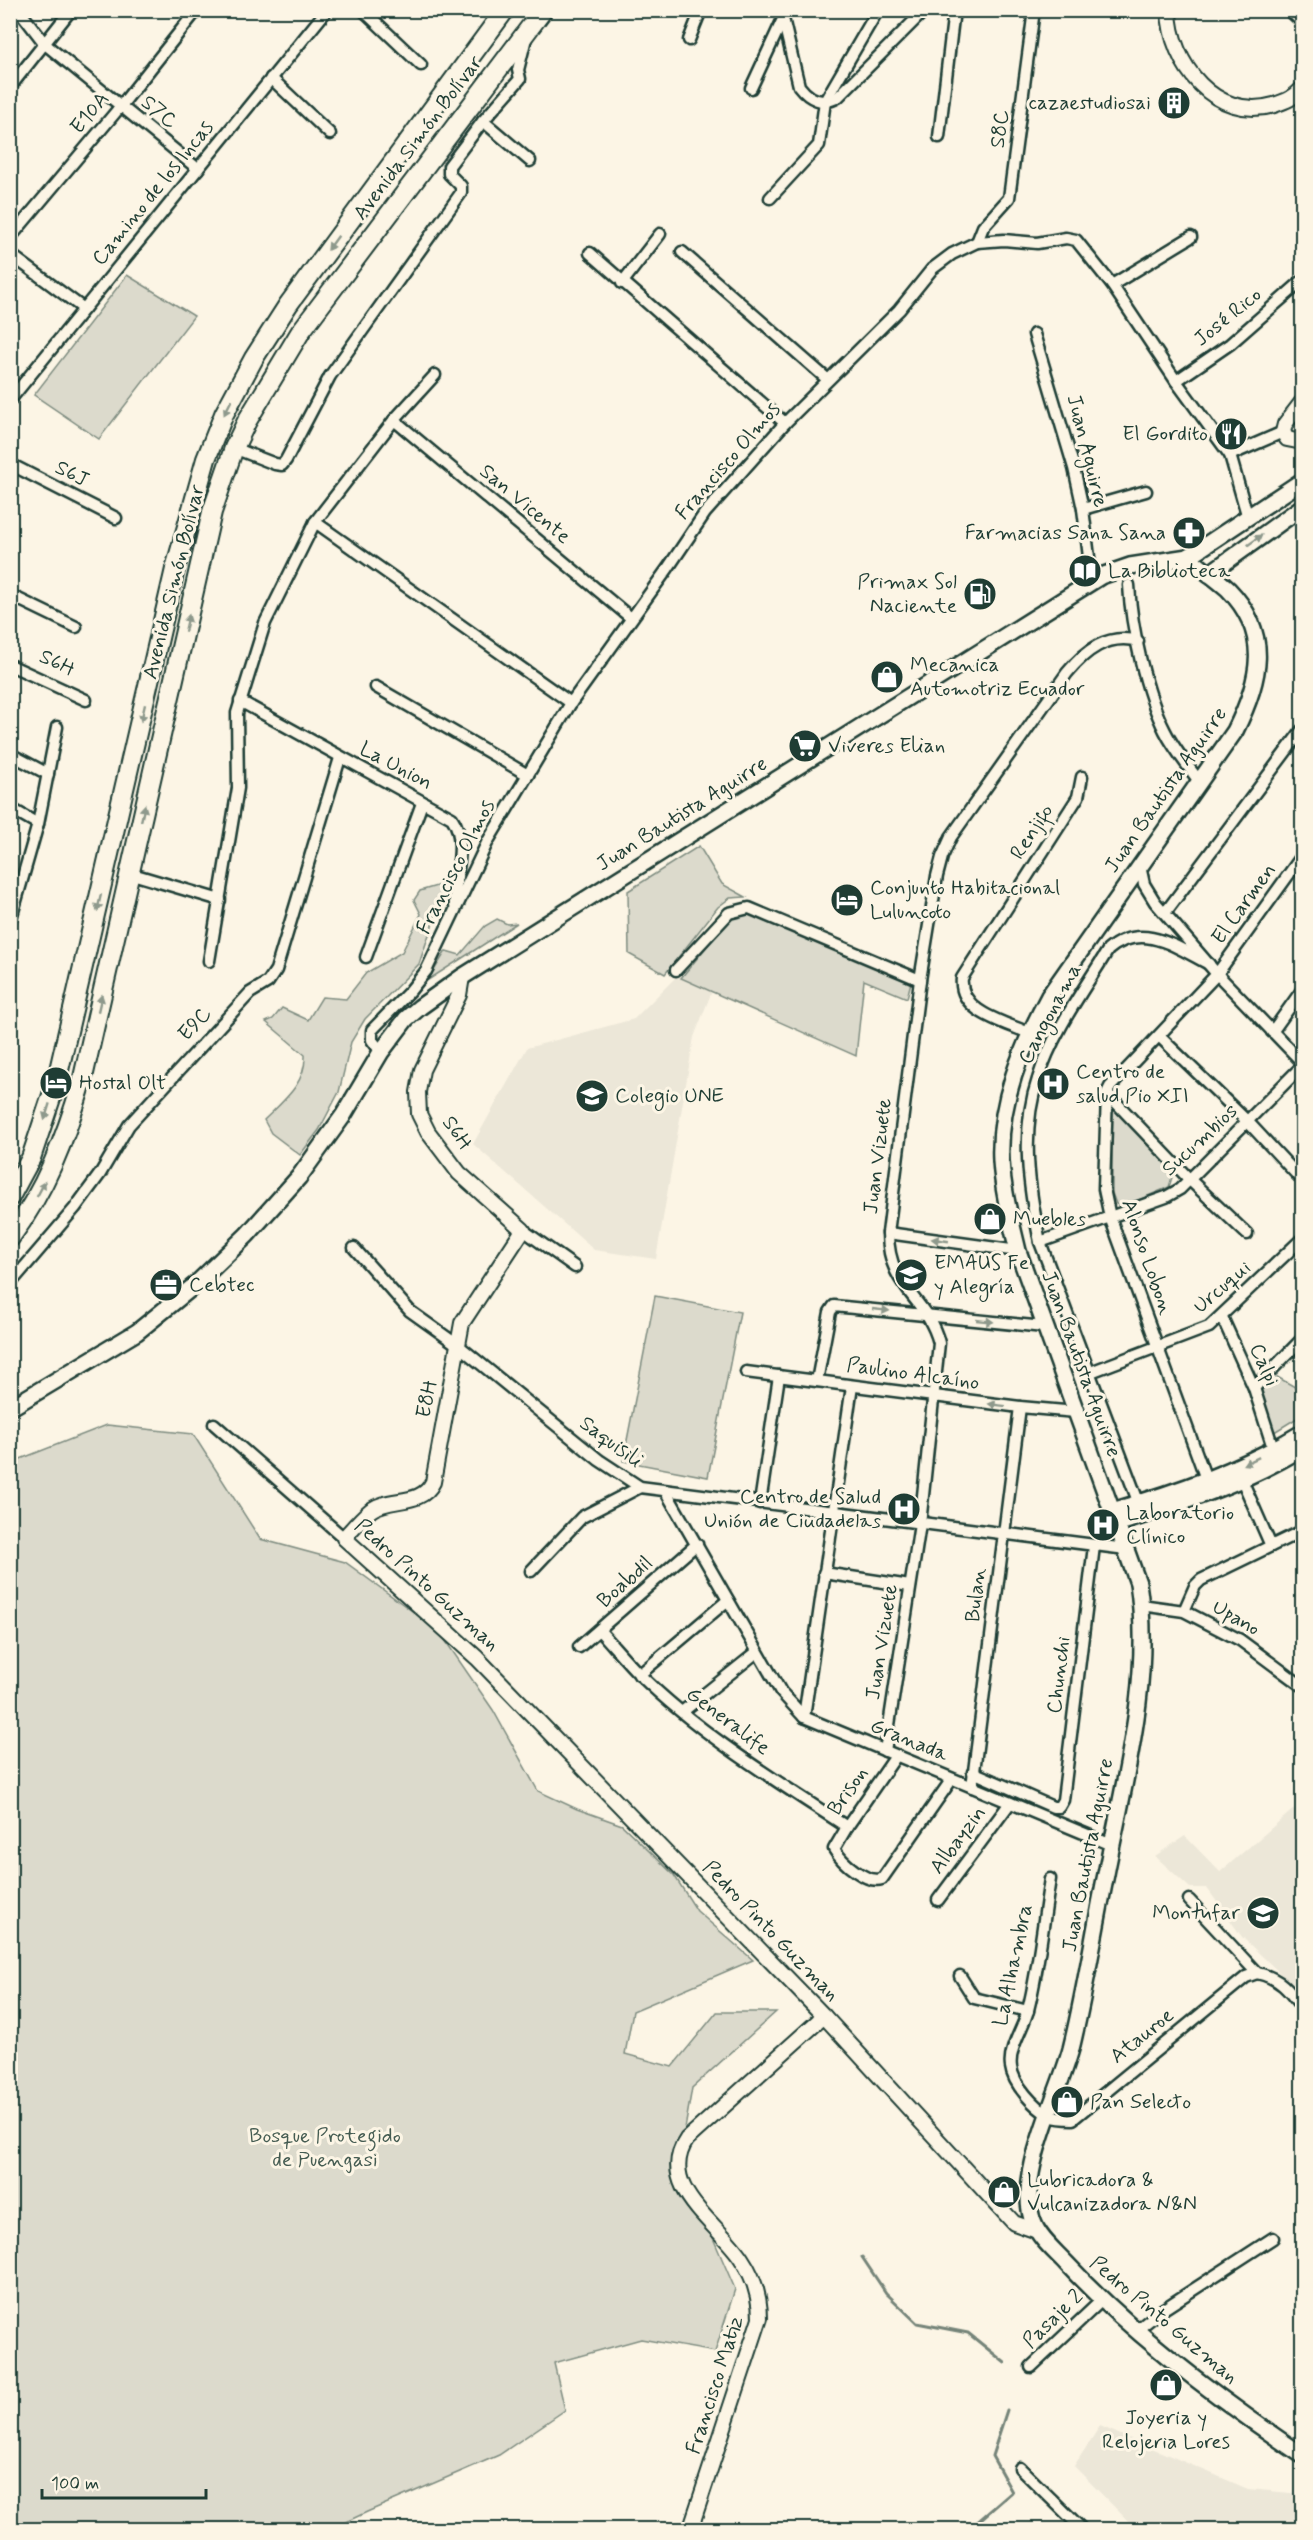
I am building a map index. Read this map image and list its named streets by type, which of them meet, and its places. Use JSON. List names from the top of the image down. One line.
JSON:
{"streets":{"highway":["Avenida Simón Bolívar"],"main road":["Juan Bautista Aguirre","Pedro Pinto Guzman"],"street":["S7C","E10A","S8C","Camino de los Incas","José Rico","Juan Aguirre","Francisco Olmos","S6J","San Vicente","S6H","La Union","Renjifo","El Carmen","Cangonama","E9C","Sucumbios","Juan Vizuete","Alonso Lobon","Urcuqui","Calpi","Paulino Alcaíno","E8H","Saquisili","Boabdil","Bulan","Upano","Chunchi","Generalife","Granada","Brison","Albayzin","La Alhambra","Atauroe","Pasaje 2","Francisco Matiz"]},"crossings":[["S7C","E10A"],["S7C","Camino de los Incas"],["S8C","Francisco Olmos"],["José Rico","Francisco Olmos"],["Juan Aguirre","Juan Bautista Aguirre"],["Francisco Olmos","San Vicente"],["Francisco Olmos","La Union"],["Francisco Olmos","Juan Bautista Aguirre"],["S6H","Juan Bautista Aguirre"],["S6H","E8H"],["La Union","E9C"],["Juan Bautista Aguirre","Renjifo"],["Juan Bautista Aguirre","Paulino Alcaíno"],["Juan Bautista Aguirre","Saquisili"],["Juan Bautista Aguirre","Pedro Pinto Guzman"],["Juan Bautista Aguirre","Upano"],["Juan Bautista Aguirre","Granada"],["Juan Bautista Aguirre","La Alhambra"],["Juan Bautista Aguirre","Atauroe"],["Cangonama","Sucumbios"],["Cangonama","Urcuqui"],["Sucumbios","Alonso Lobon"],["Juan Vizuete","Paulino Alcaíno"],["Juan Vizuete","Saquisili"],["Juan Vizuete","Granada"],["Alonso Lobon","Urcuqui"],["Urcuqui","Calpi"],["Paulino Alcaíno","Bulan"],["E8H","Saquisili"],["E8H","Pedro Pinto Guzman"],["Saquisili","Bulan"],["Saquisili","Chunchi"],["Saquisili","Granada"],["Boabdil","Generalife"],["Boabdil","Granada"],["Pedro Pinto Guzman","Pasaje 2"],["Pedro Pinto Guzman","Francisco Matiz"],["Bulan","Chunchi"],["Bulan","Granada"],["Generalife","Brison"],["Granada","Brison"],["Granada","Albayzin"],["La Alhambra","Atauroe"]],"parks":["Bosque Protegido de Puengasi"],"places":{"building":["cazaestudiosai"],"restaurant":["El Gordito"],"pharmacy":["Farmacias Sana Sana"],"library":["La Biblioteca"],"fuel station":["Primax Sol Naciente"],"shop":["Mecanica Automotriz Ecuador","Muebles","Pan Selecto","Lubricadora & Vulcanizadora N&N","Joyeria y Relojeria Lores"],"supermarket":["Viveres Elian"],"hotel":["Conjunto Habitacional Luluncoto","Hostal Olt"],"hospital":["Centro de salud Pio XII","Centro de Salud Unión de Ciudadelas","Laboratorio Clínico"],"school or university":["Colegio UNE","EMAUS Fe y Alegría","Montufar"],"office":["Cebtec"]},"scale_bar":"100 m"}
